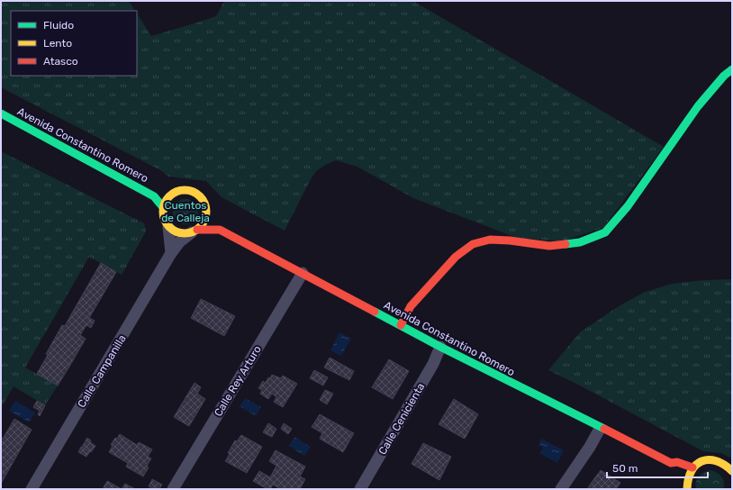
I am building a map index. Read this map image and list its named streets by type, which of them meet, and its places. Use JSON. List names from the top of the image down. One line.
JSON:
{"streets":{"street":["Avenida Constantino Romero","Calle Campanilla","Calle Rey Arturo","Calle Cenicienta"]},"crossings":[["Avenida Constantino Romero","Calle Campanilla"],["Avenida Constantino Romero","Calle Rey Arturo"],["Avenida Constantino Romero","Calle Cenicienta"]],"parks":["Cuentos de Calleja"],"legend":["Fluido","Lento","Atasco"],"scale_bar":"50 m"}
